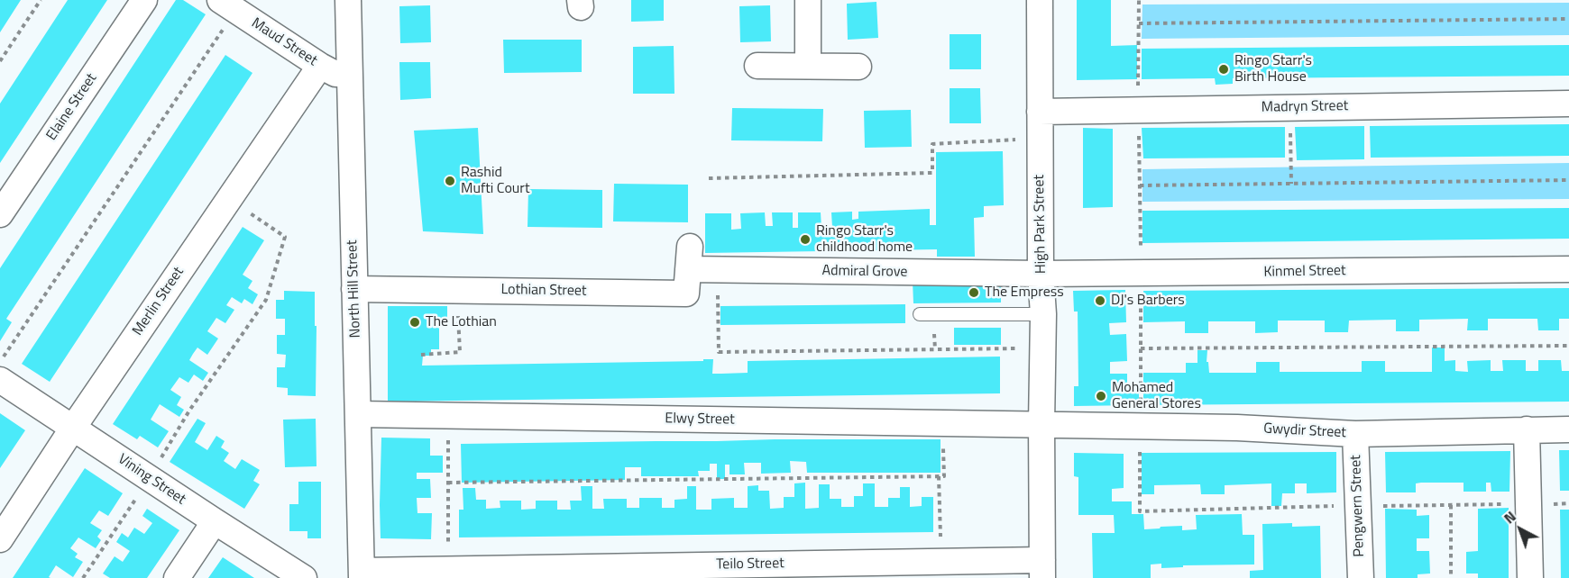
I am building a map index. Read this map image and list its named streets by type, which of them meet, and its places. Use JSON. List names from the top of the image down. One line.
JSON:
{"streets":{"street":["Maud Street","Elaine Street","Madryn Street","High Park Street","Admiral Grove","Kinmel Street","North Hill Street","Lothian Street","Merlin Street","Elwy Street","Gwydir Street","Vining Street","Pengwern Street","Teilo Street"]},"crossings":[["Maud Street","North Hill Street"],["Maud Street","Merlin Street"],["Madryn Street","High Park Street"],["High Park Street","Admiral Grove"],["High Park Street","Kinmel Street"],["High Park Street","Elwy Street"],["High Park Street","Gwydir Street"],["High Park Street","Teilo Street"],["Admiral Grove","Kinmel Street"],["Admiral Grove","Lothian Street"],["North Hill Street","Lothian Street"],["North Hill Street","Elwy Street"],["North Hill Street","Teilo Street"],["Merlin Street","Vining Street"],["Elwy Street","Gwydir Street"],["Gwydir Street","Pengwern Street"]],"places":["Ringo Starr's Birth House","Rashid Mufti Court","Ringo Starr's childhood home","The Empress","DJ's Barbers","The Lothian","Mohamed General Stores"],"north":"top left"}
